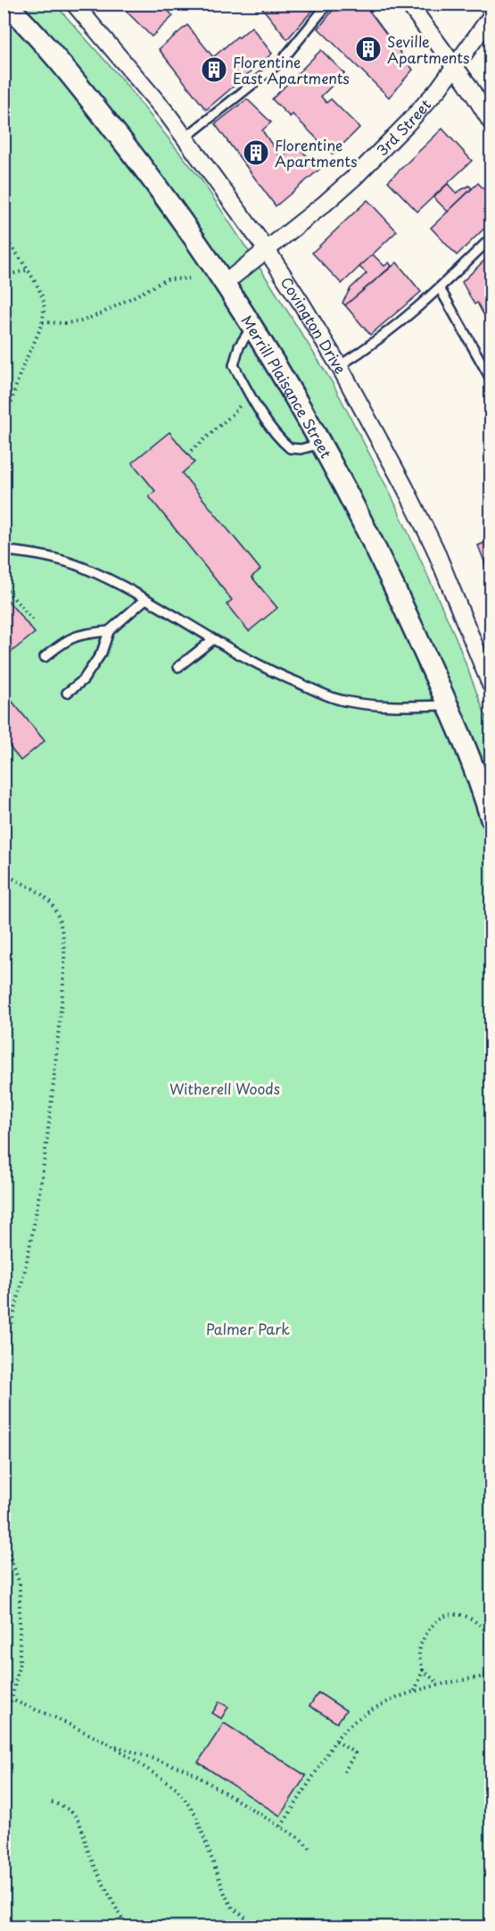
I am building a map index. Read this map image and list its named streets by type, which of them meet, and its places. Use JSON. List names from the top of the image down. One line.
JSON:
{"streets":{"street":["3rd Street","Covington Drive","Merrill Plaisance Street"]},"crossings":[["3rd Street","Covington Drive"],["3rd Street","Merrill Plaisance Street"]],"parks":["Witherell Woods","Palmer Park"],"places":{"building":["Seville Apartments","Florentine East Apartments","Florentine Apartments"]}}
